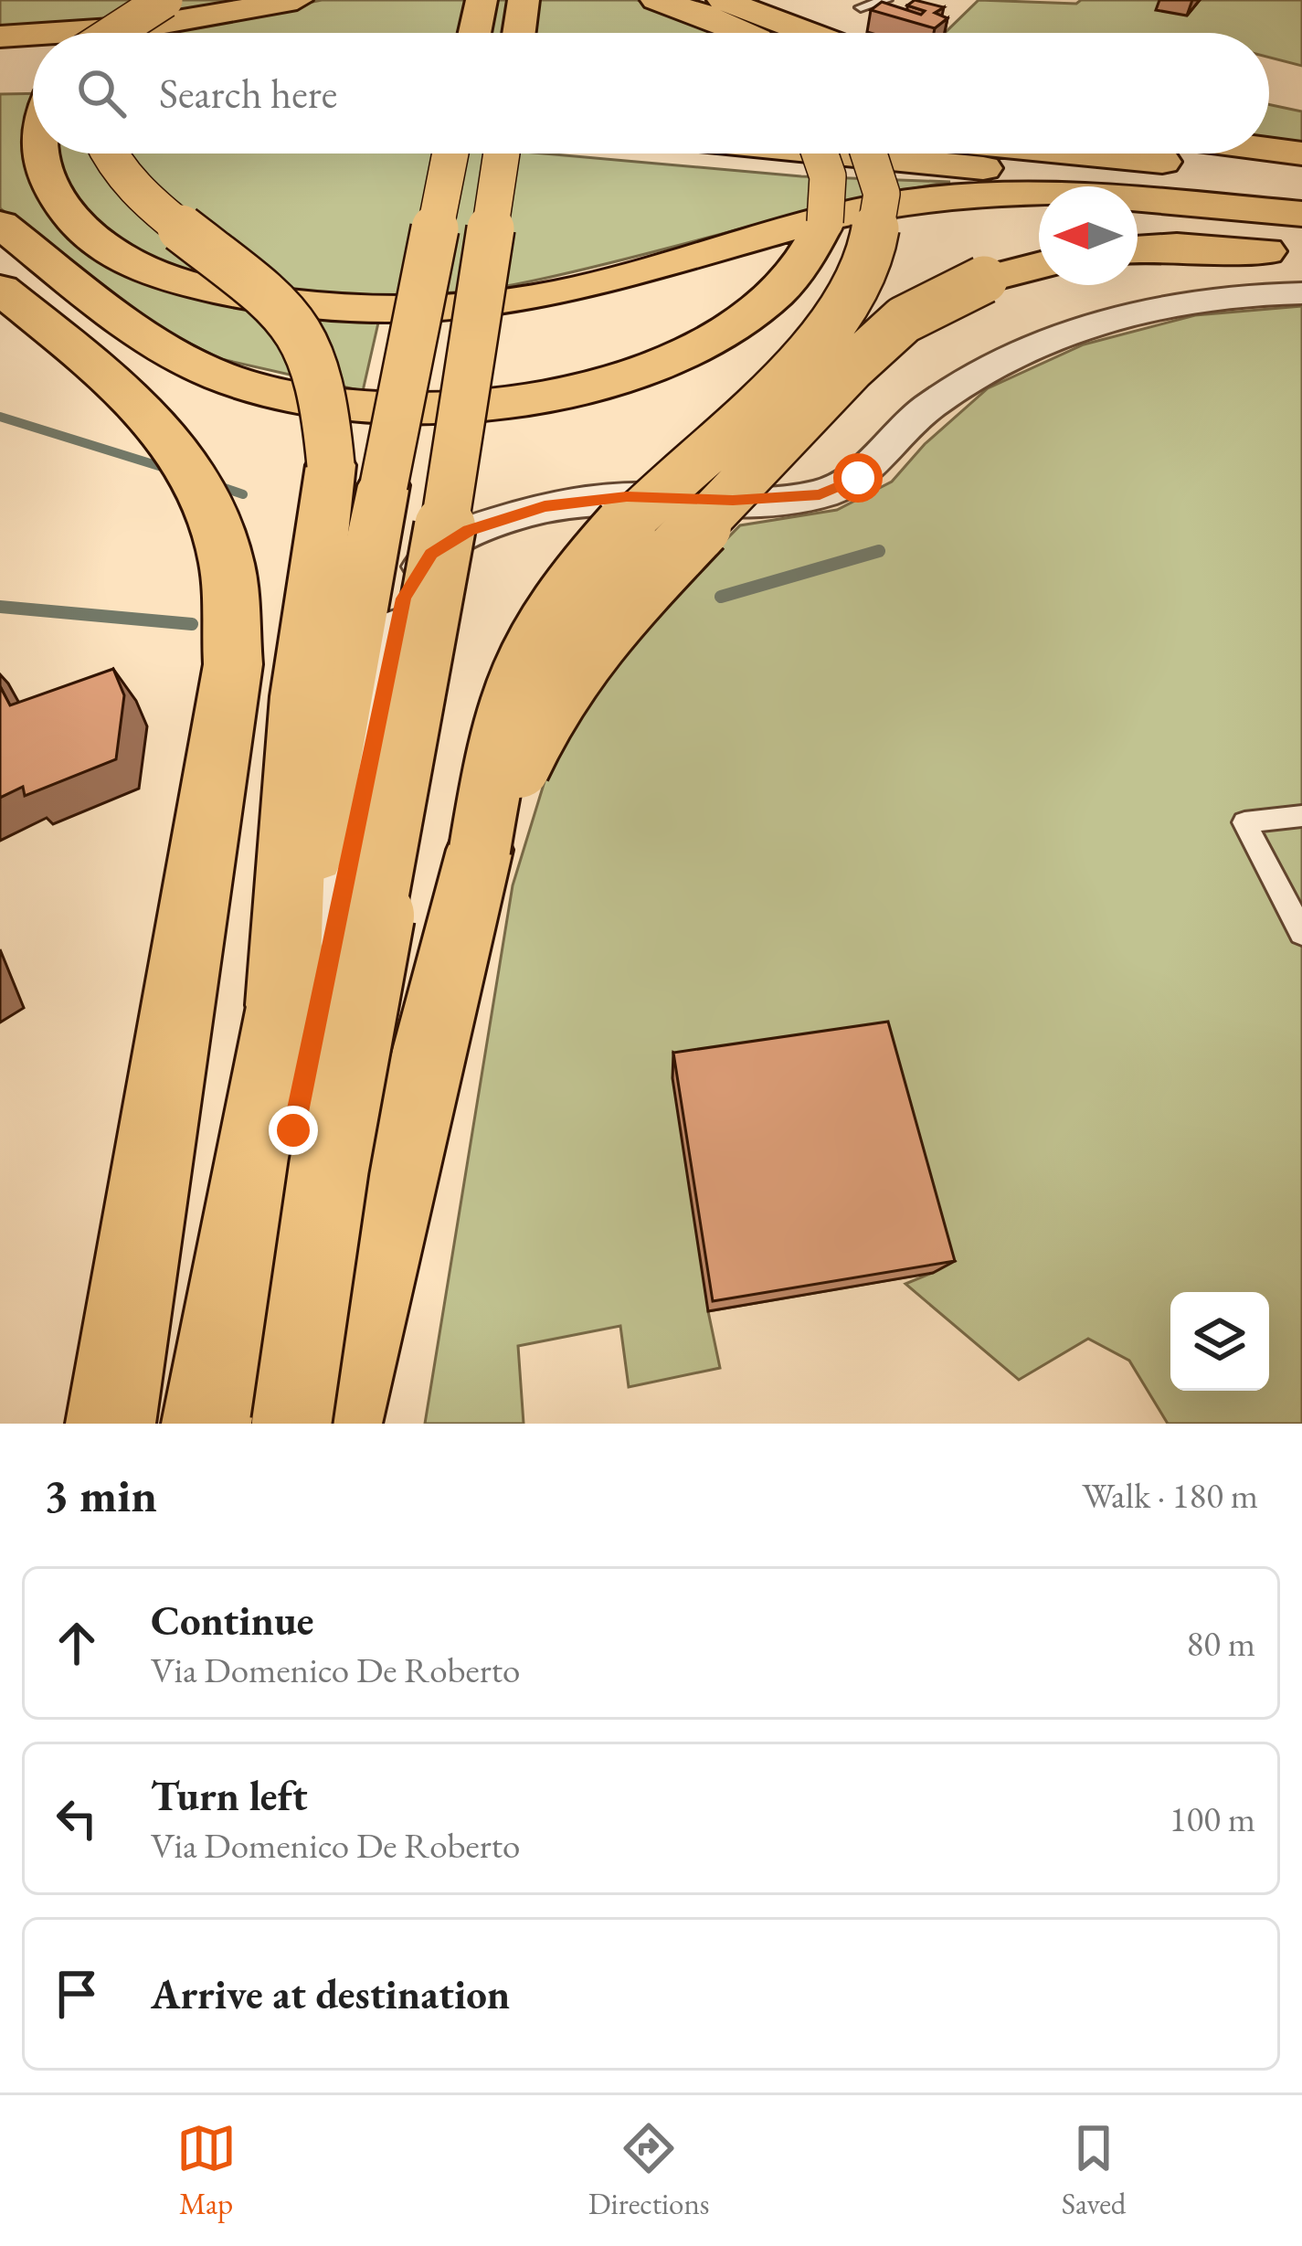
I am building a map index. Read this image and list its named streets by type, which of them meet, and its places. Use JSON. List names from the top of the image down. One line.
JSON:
{"north":"left","page":{"search":"Search here","heading":["3 min","Walk · 180 m"],"list":[["Continue","Via Domenico De Roberto","80 m"],["Turn left","Via Domenico De Roberto","100 m"],"Arrive at destination"],"nav":["Map","Directions","Saved"]}}
